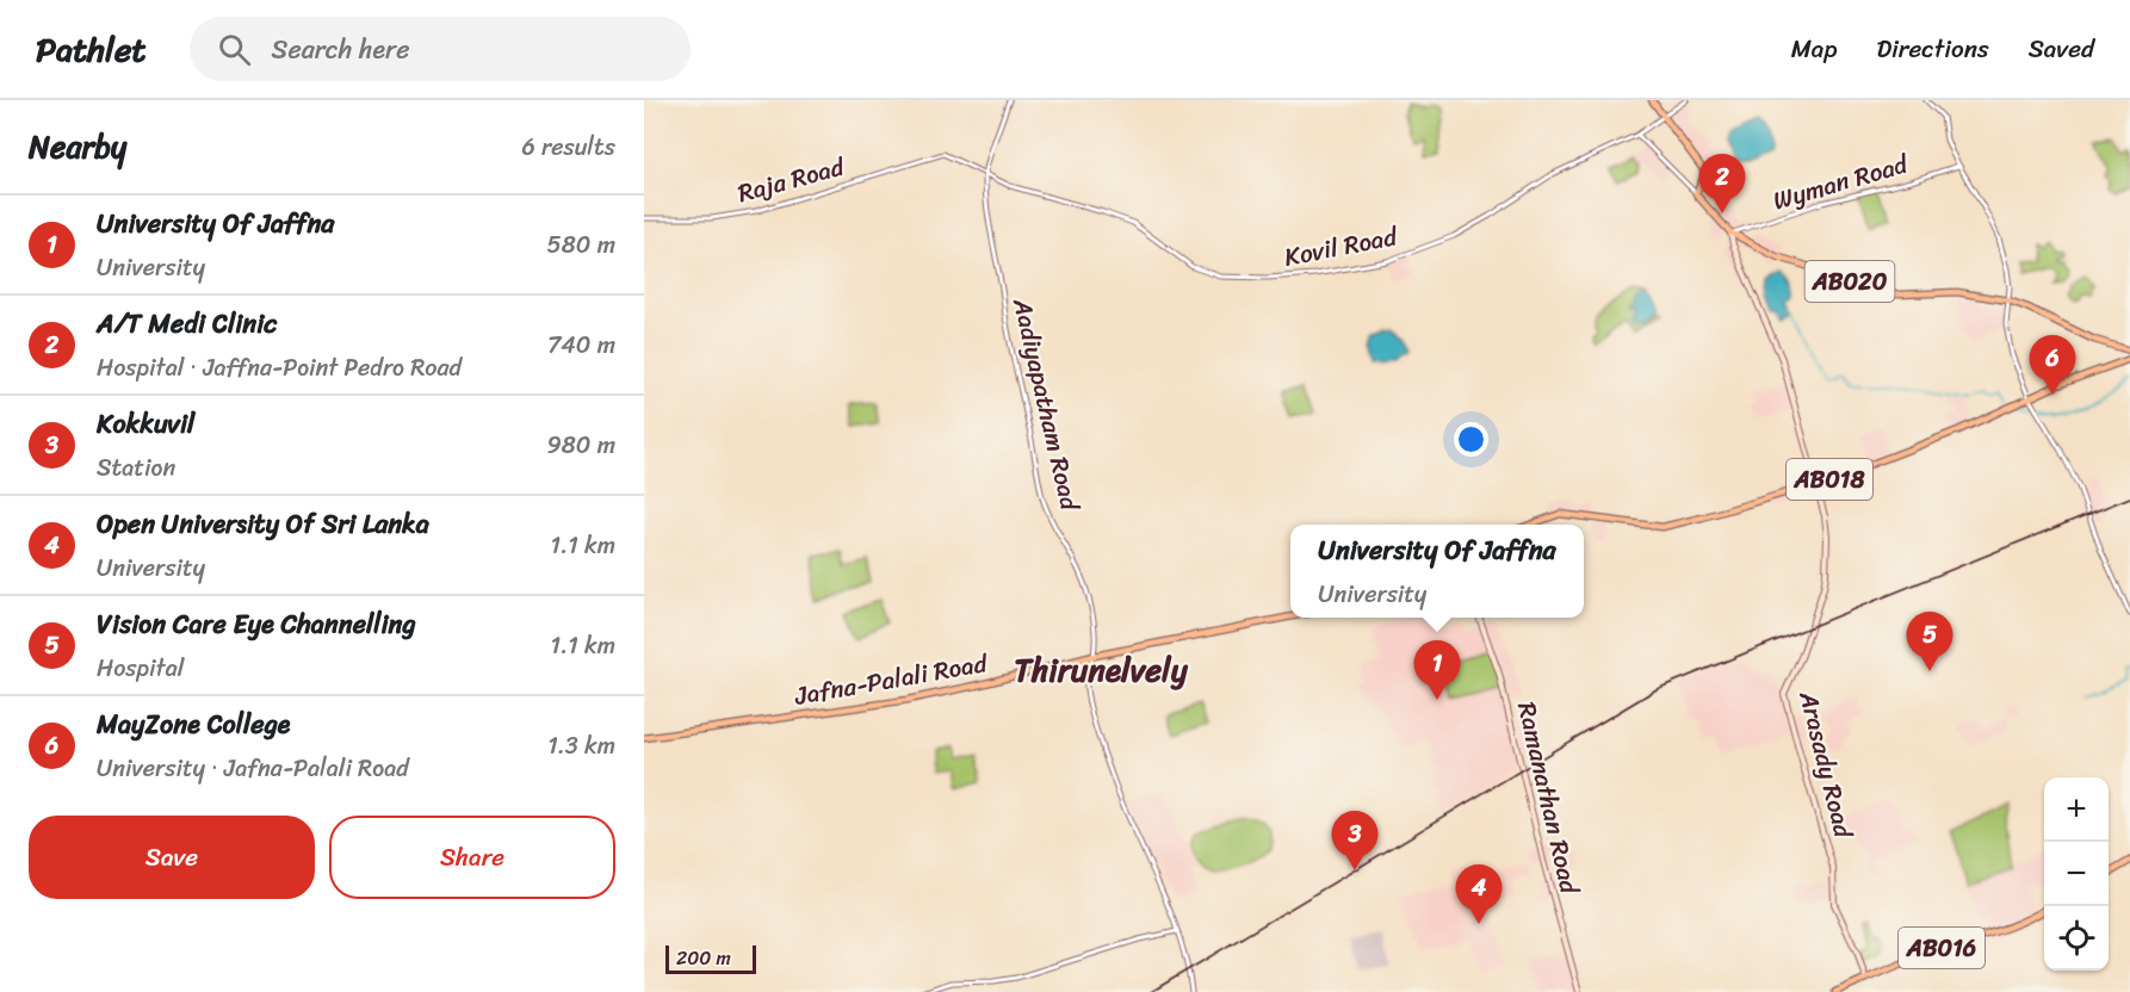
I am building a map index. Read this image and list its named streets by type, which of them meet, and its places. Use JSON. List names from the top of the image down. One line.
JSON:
{"streets":{"main road":["AB020","AB018","Jafna-Palali Road","Arasady Road","Ramanathan Road","AB016"],"street":["Raja Road","Wyman Road","Kovil Road","Aadiyapatham Road"]},"crossings":[["Raja Road","Kovil Road"],["Wyman Road","AB020"],["Wyman Road","Arasady Road"],["Kovil Road","Aadiyapatham Road"],["AB020","Arasady Road"],["Aadiyapatham Road","Jafna-Palali Road"],["AB018","Arasady Road"],["Arasady Road","AB016"]],"districts":["Thirunelvely"],"scale_bar":"200 m","page":{"header":"Pathlet","search":"Search here","nav":["Map","Directions","Saved"],"heading":["Nearby","6 results"],"pins":["2","6","5","1","3","4"],"list":[{"mark":"1","name":"University Of Jaffna","note":"University","value":"580 m"},{"mark":"2","name":"A/T Medi Clinic","note":"Hospital · Jaffna-Point Pedro Road","value":"740 m"},{"mark":"3","name":"Kokkuvil","note":"Station","value":"980 m"},{"mark":"4","name":"Open University Of Sri Lanka","note":"University","value":"1.1 km"},{"mark":"5","name":"Vision Care Eye Channelling","note":"Hospital","value":"1.1 km"},{"mark":"6","name":"MayZone College","note":"University · Jafna-Palali Road","value":"1.3 km"}],"popup":["University Of Jaffna","University"],"map_buttons":["+","−"],"buttons":["Save","Share"],"scale":"200 m"}}
